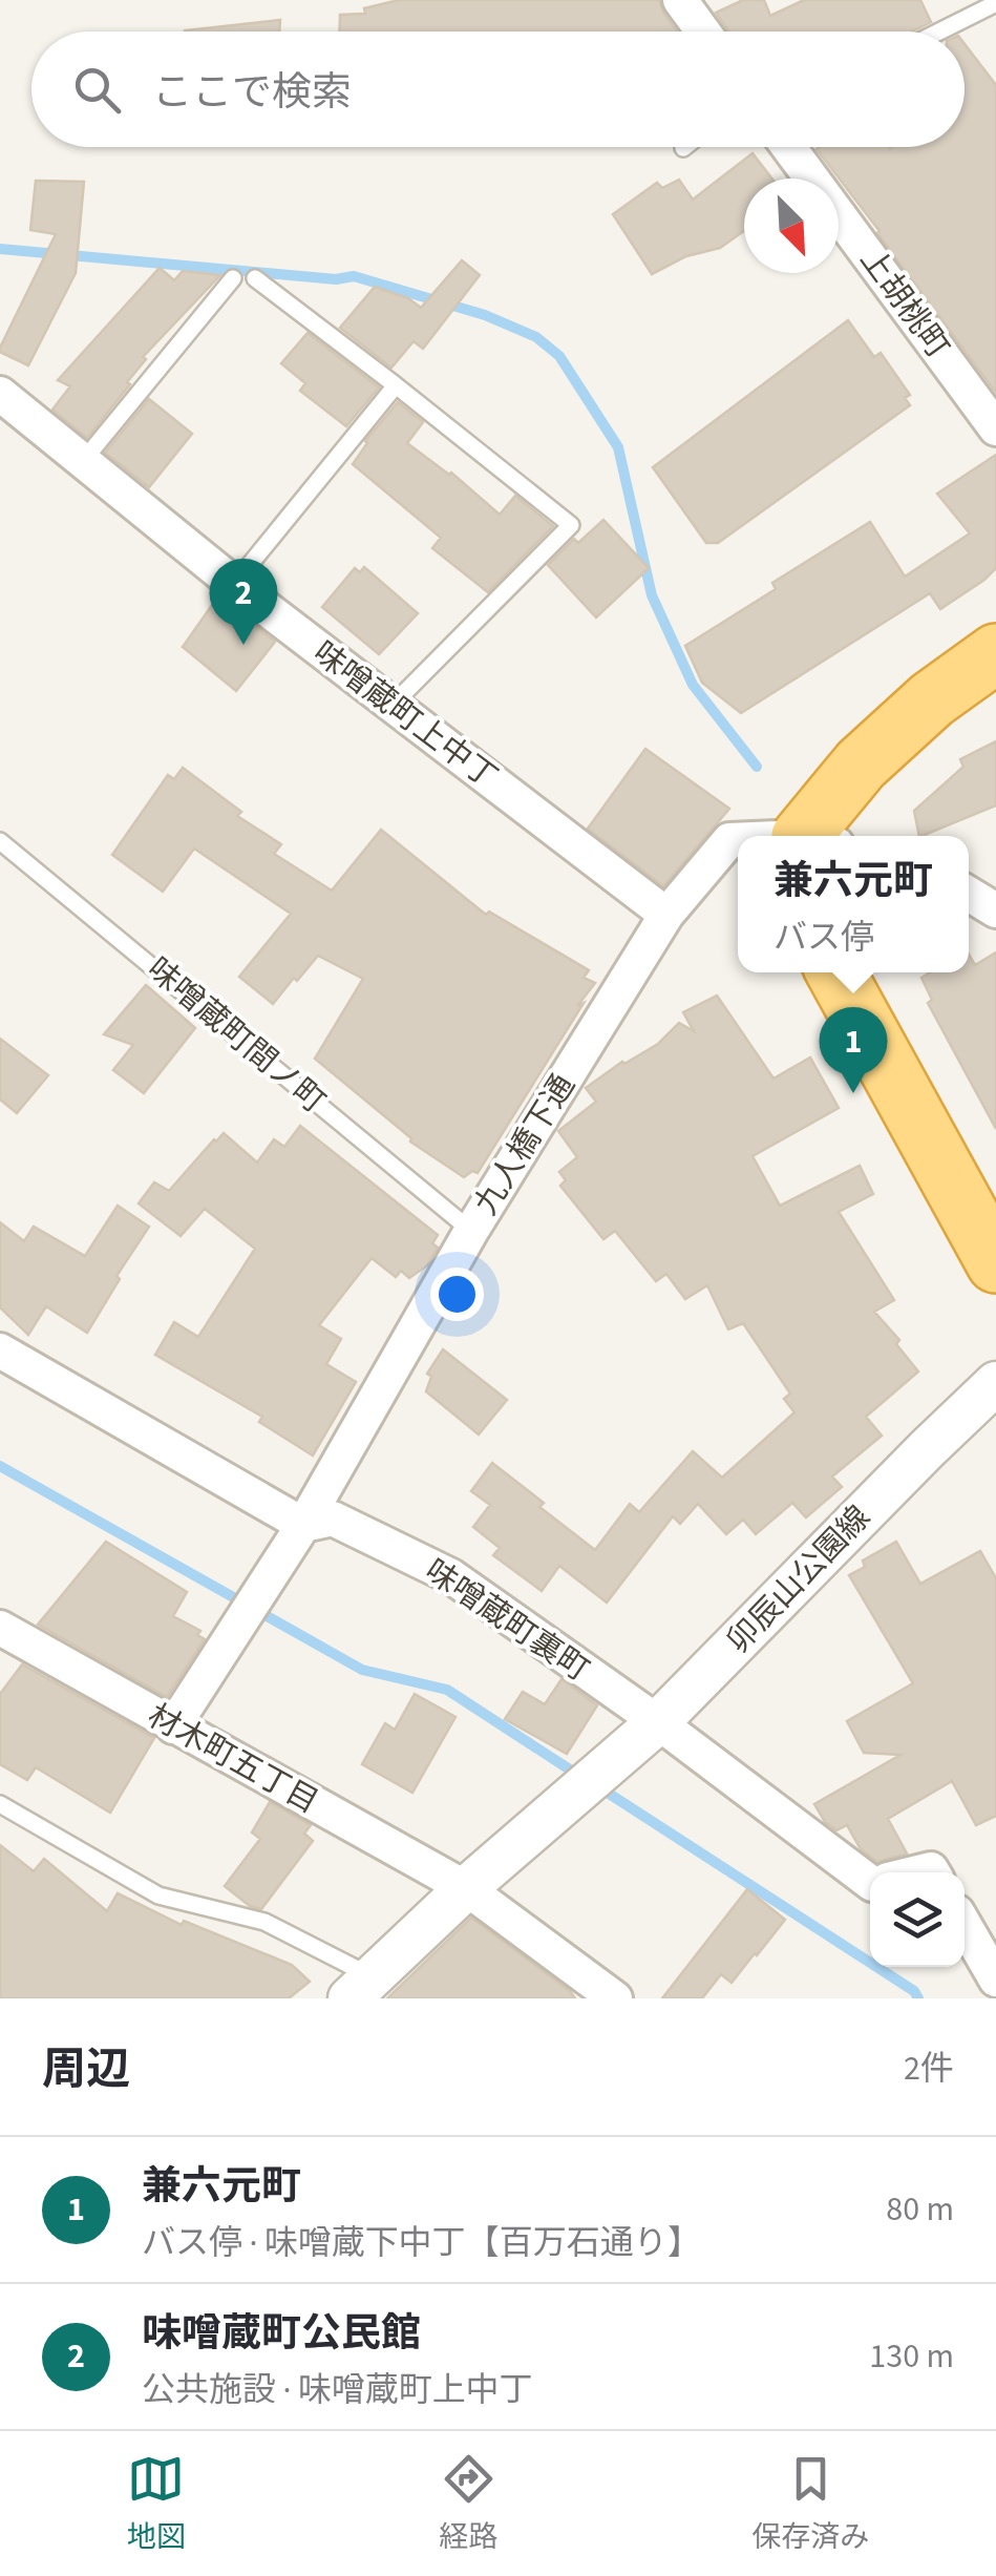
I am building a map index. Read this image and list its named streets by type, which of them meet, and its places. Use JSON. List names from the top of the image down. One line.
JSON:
{"streets":{"street":["上胡桃町","味噌蔵町上中丁","九人橋下通","卯辰山公園線","味噌蔵町裏町","材木町五丁目"],"lane":["味噌蔵町間ノ町"]},"crossings":[["味噌蔵町上中丁","九人橋下通"],["味噌蔵町間ノ町","九人橋下通"],["九人橋下通","味噌蔵町裏町"],["九人橋下通","材木町五丁目"],["卯辰山公園線","味噌蔵町裏町"],["卯辰山公園線","材木町五丁目"]],"north":"bottom right","page":{"search":"ここで検索","pins":["2","1"],"popup":["兼六元町","バス停"],"heading":["周辺","2件"],"list":[{"mark":"1","name":"兼六元町","note":"バス停 · 味噌蔵下中丁【百万石通り】","value":"80 m"},{"mark":"2","name":"味噌蔵町公民館","note":"公共施設 · 味噌蔵町上中丁","value":"130 m"}],"nav":["地図","経路","保存済み"]}}
